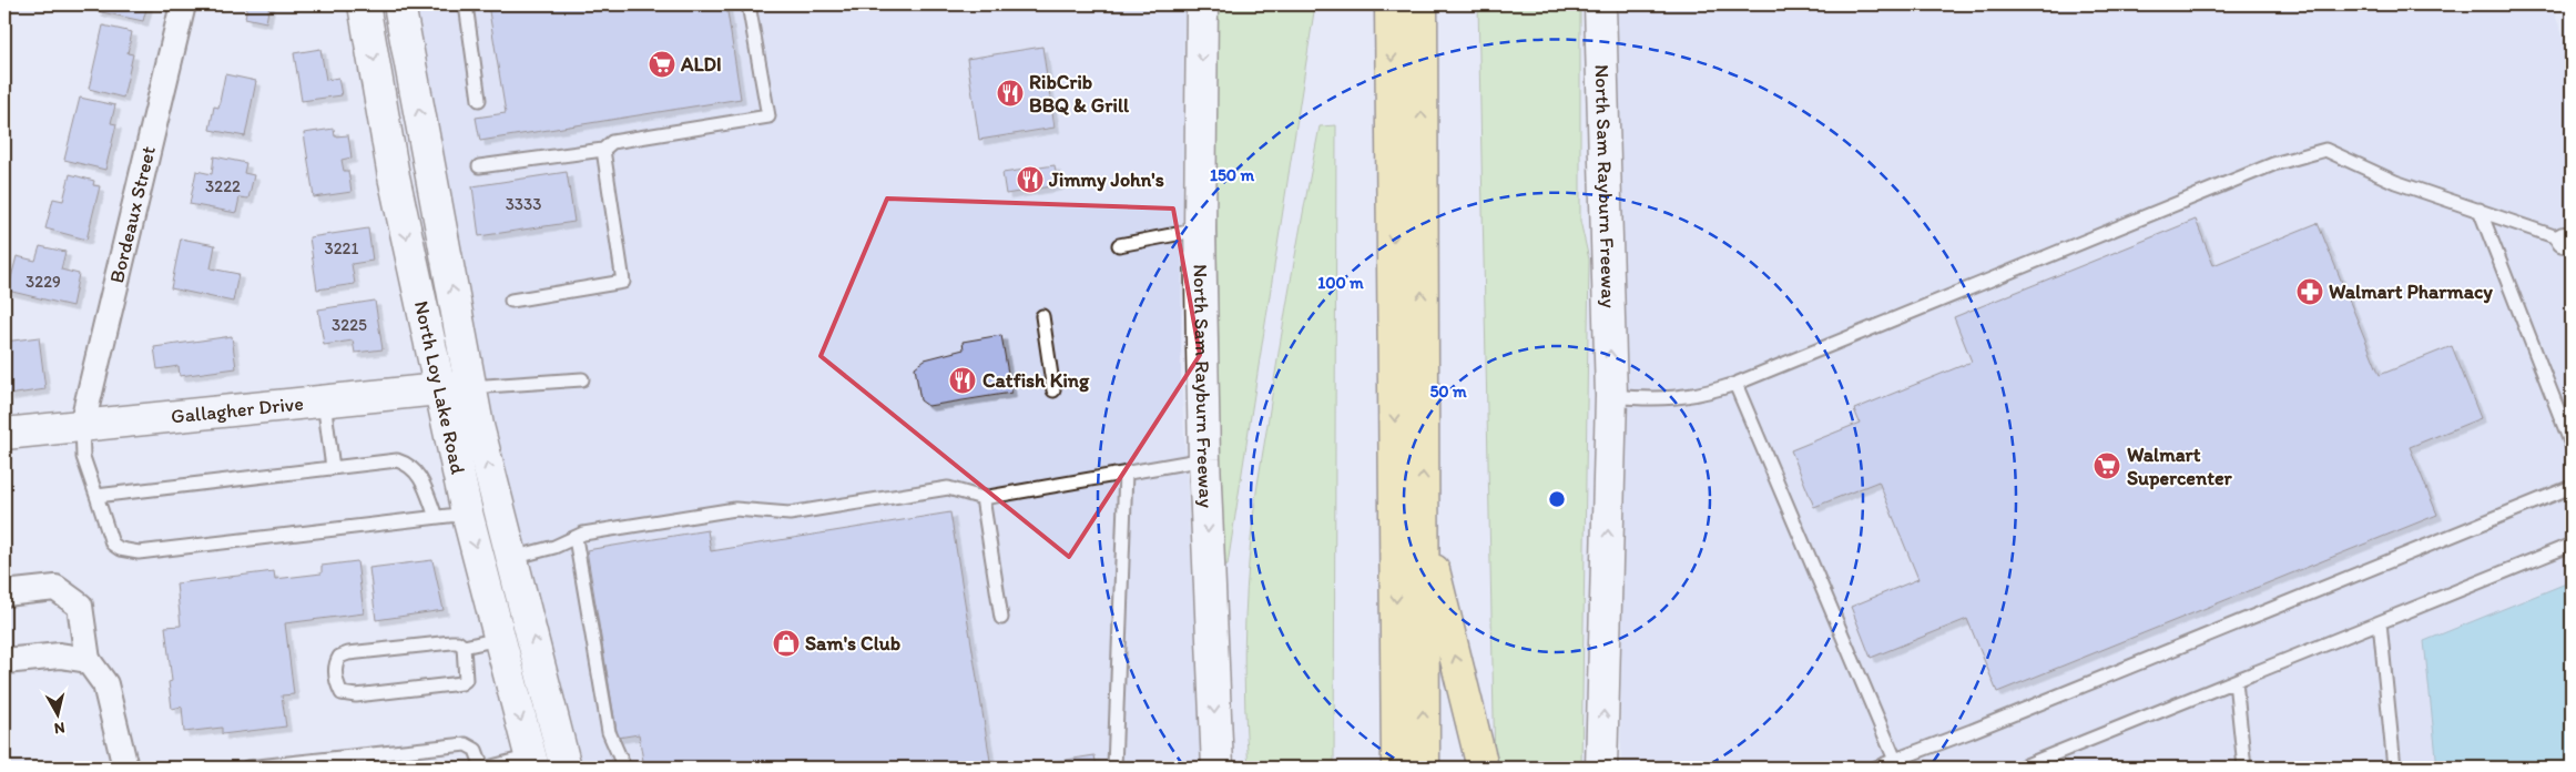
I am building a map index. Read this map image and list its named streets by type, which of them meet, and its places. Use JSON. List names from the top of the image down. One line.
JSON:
{"streets":{"main road":["North Sam Rayburn Freeway","North Loy Lake Road","Gallagher Drive"],"street":["Bordeaux Street"]},"crossings":[["Bordeaux Street","Gallagher Drive"],["North Loy Lake Road","Gallagher Drive"]],"places":{"supermarket":["ALDI","Walmart Supercenter"],"restaurant":["RibCrib BBQ & Grill","Jimmy John's","Catfish King"],"pharmacy":["Walmart Pharmacy"],"shop":["Sam's Club"]},"house_numbers":["3222","3333","3221","3229","3225"],"north":"bottom","rings":["150 m","100 m","50 m"]}
